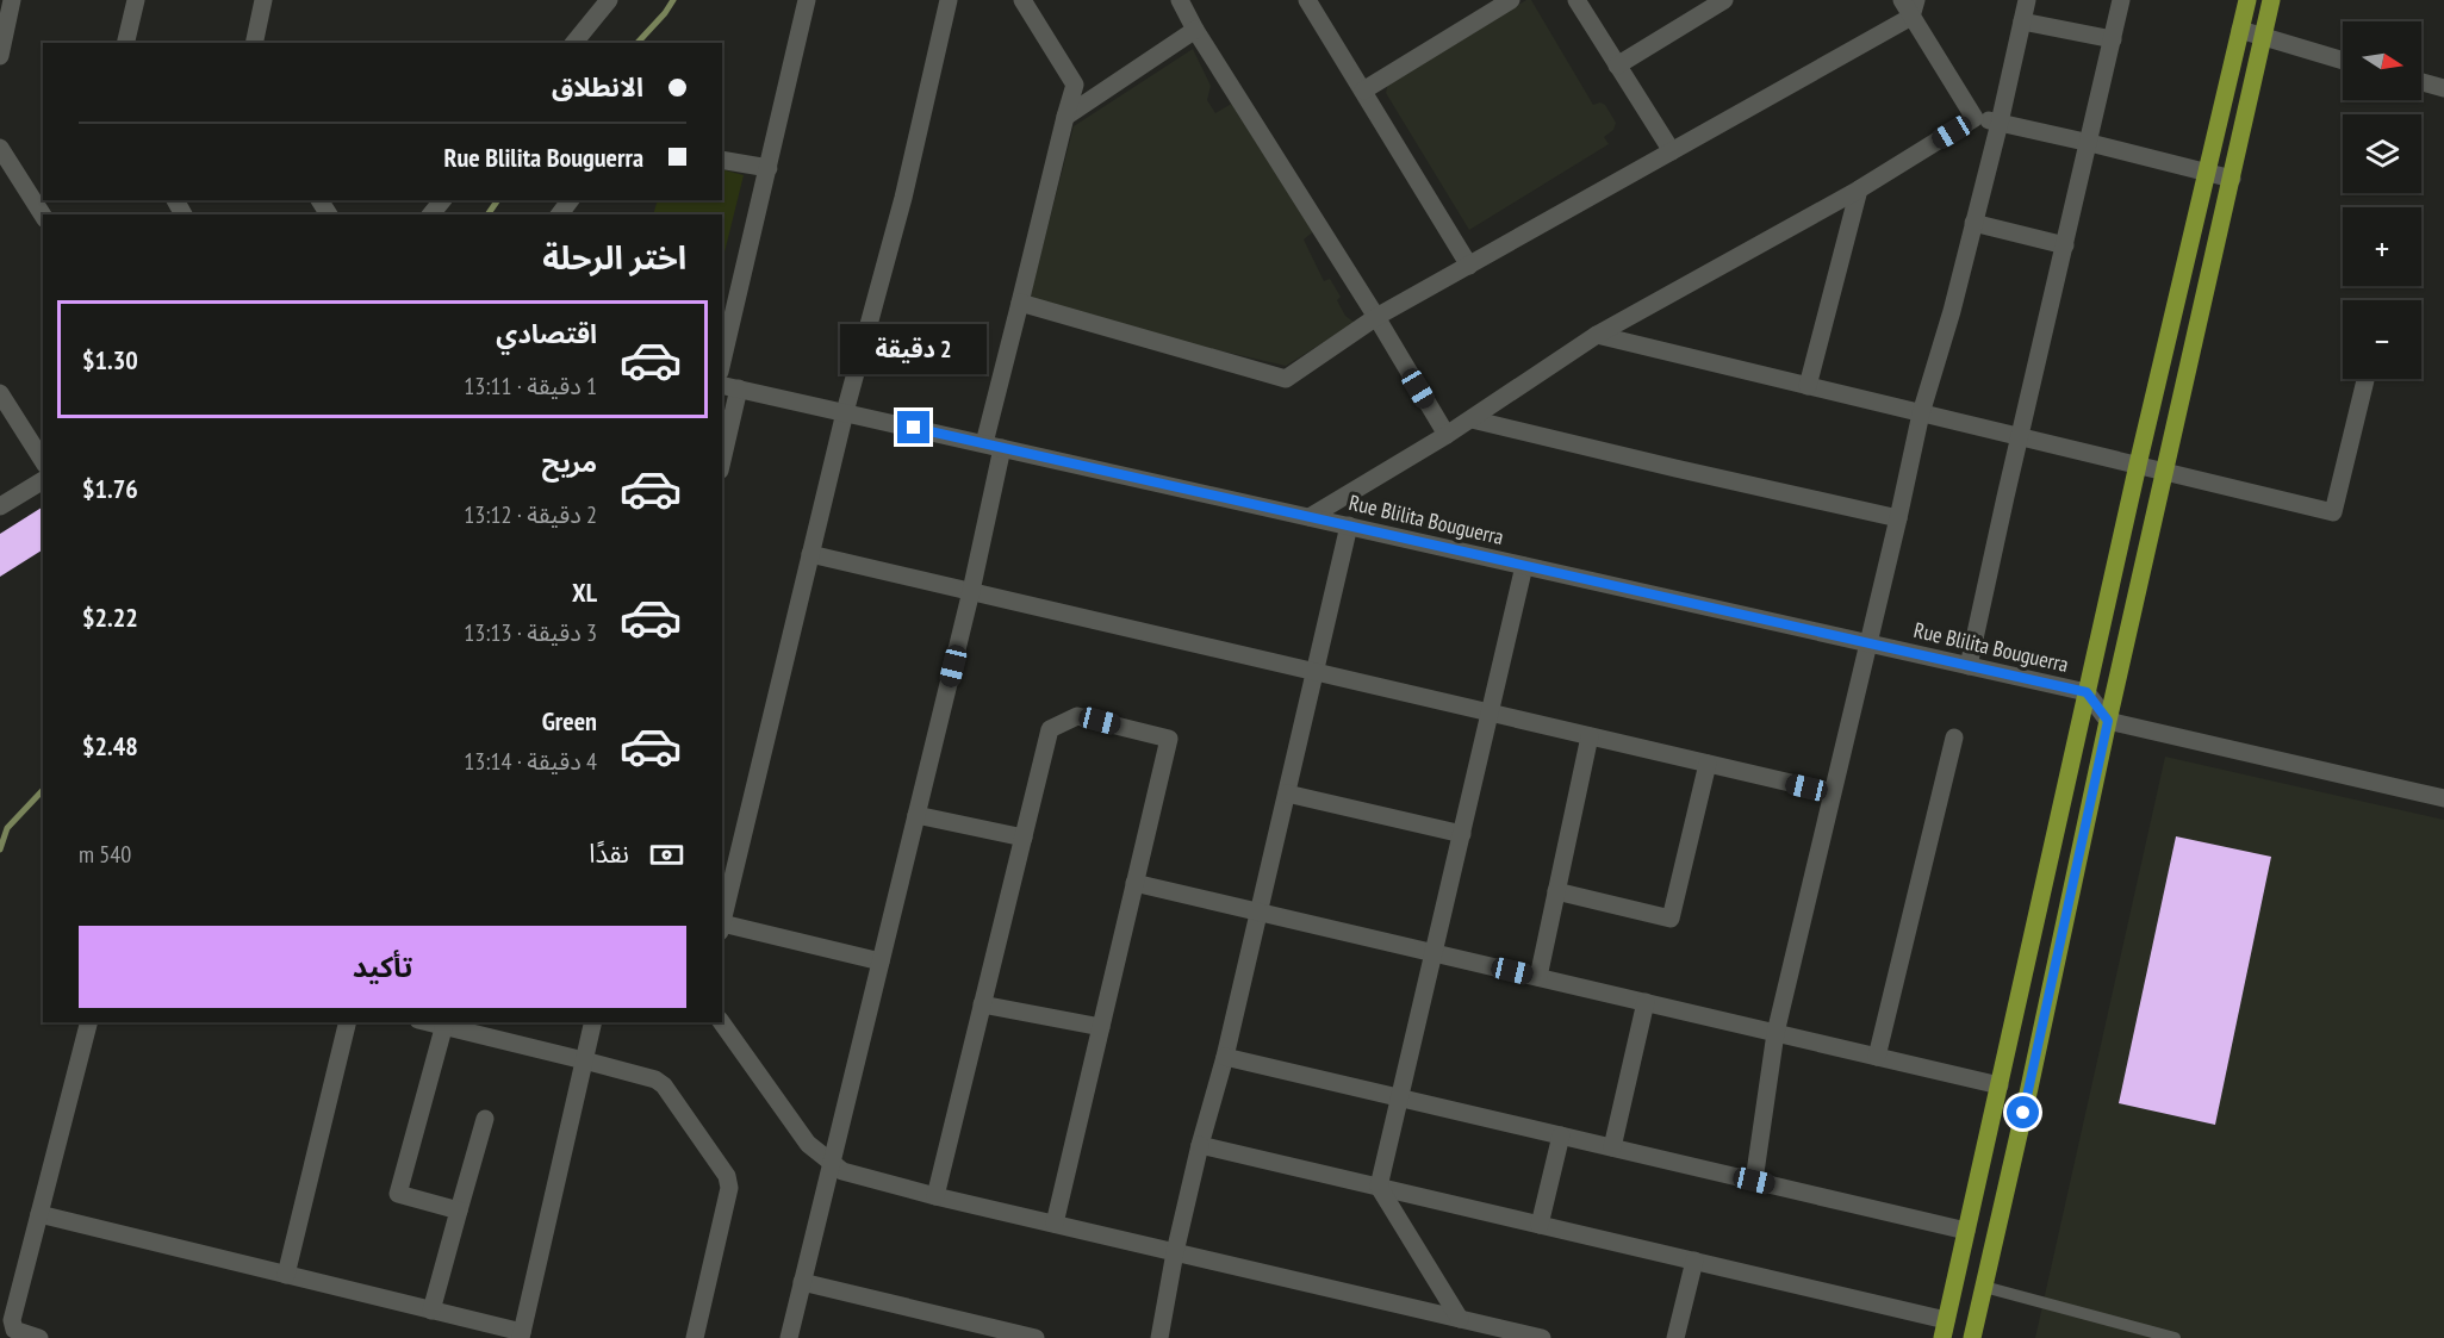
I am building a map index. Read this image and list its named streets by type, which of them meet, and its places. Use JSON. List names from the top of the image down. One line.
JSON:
{"streets":{"street":["Rue Blilita Bouguerra"]},"north":"right","page":{"map_buttons":["+","−"],"banner":["الانطلاق","Rue Blilita Bouguerra"],"heading":"اختر الرحلة","list":[{"name":"اقتصادي","note":"1 دقيقة · 13:11","value":"$1.30"},{"name":"مريح","note":"2 دقيقة · 13:12","value":"$1.76"},{"name":"XL","note":"3 دقيقة · 13:13","value":"$2.22"},{"name":"Green","note":"4 دقيقة · 13:14","value":"$2.48"}],"bubble":"2 دقيقة","pay":["نقدًا","540 m"],"buttons":"تأكيد"}}
